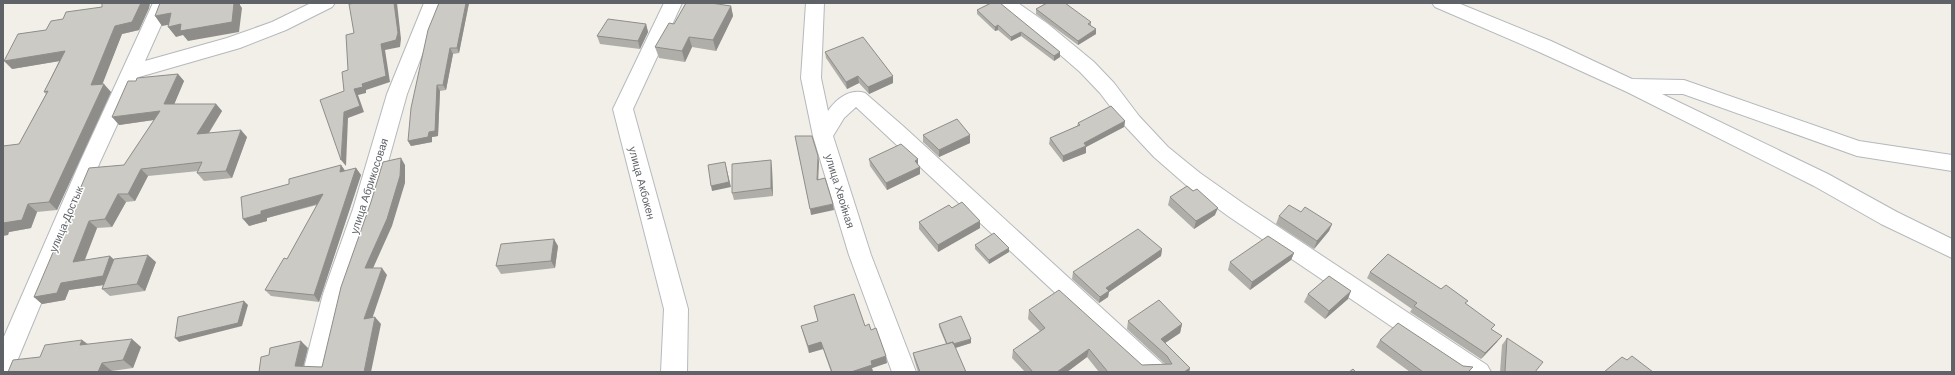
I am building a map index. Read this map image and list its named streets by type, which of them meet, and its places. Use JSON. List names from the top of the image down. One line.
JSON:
{"streets":{"street":["улица Акбокен","улица Абрикосовая","улица Хвойная","улица Достык"]}}
